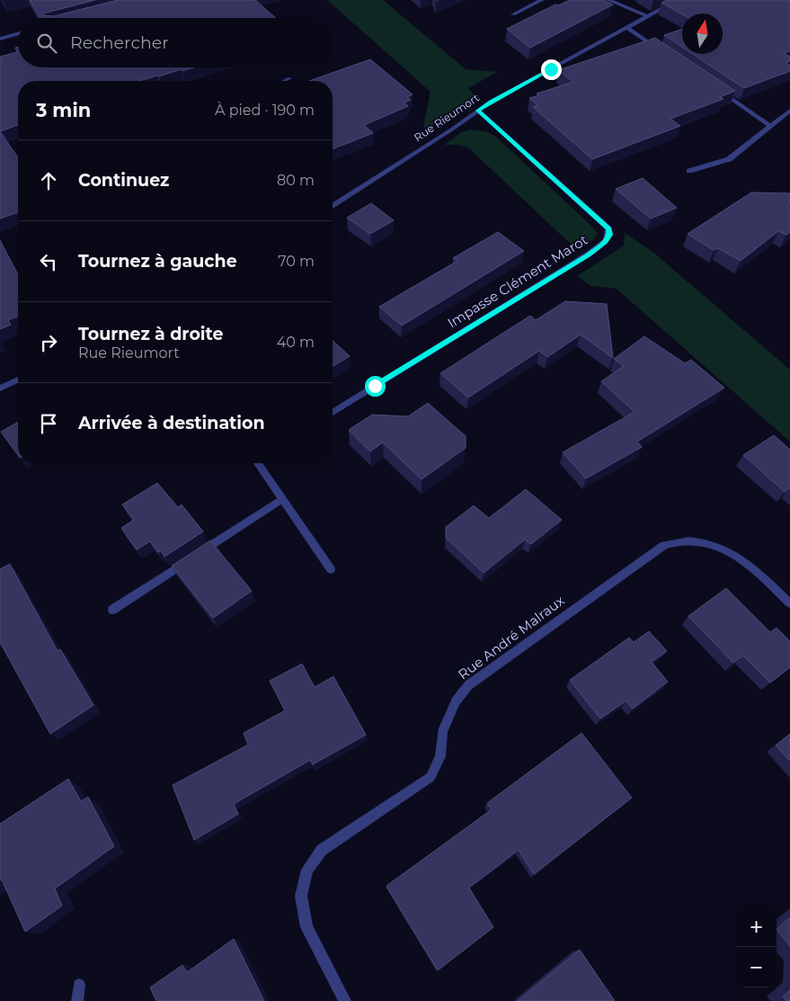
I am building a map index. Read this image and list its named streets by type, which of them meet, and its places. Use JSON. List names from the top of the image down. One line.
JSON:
{"streets":{"street":["Rue Rieumort","Impasse Clément Marot","Rue André Malraux"]},"crossings":[["Rue Rieumort","Impasse Clément Marot"]],"north":"top","page":{"search":"Rechercher","heading":["3 min","À pied · 190 m"],"list":[["Continuez","80 m"],["Tournez à gauche","70 m"],["Tournez à droite","Rue Rieumort","40 m"],"Arrivée à destination"],"map_buttons":["+","−"]}}
